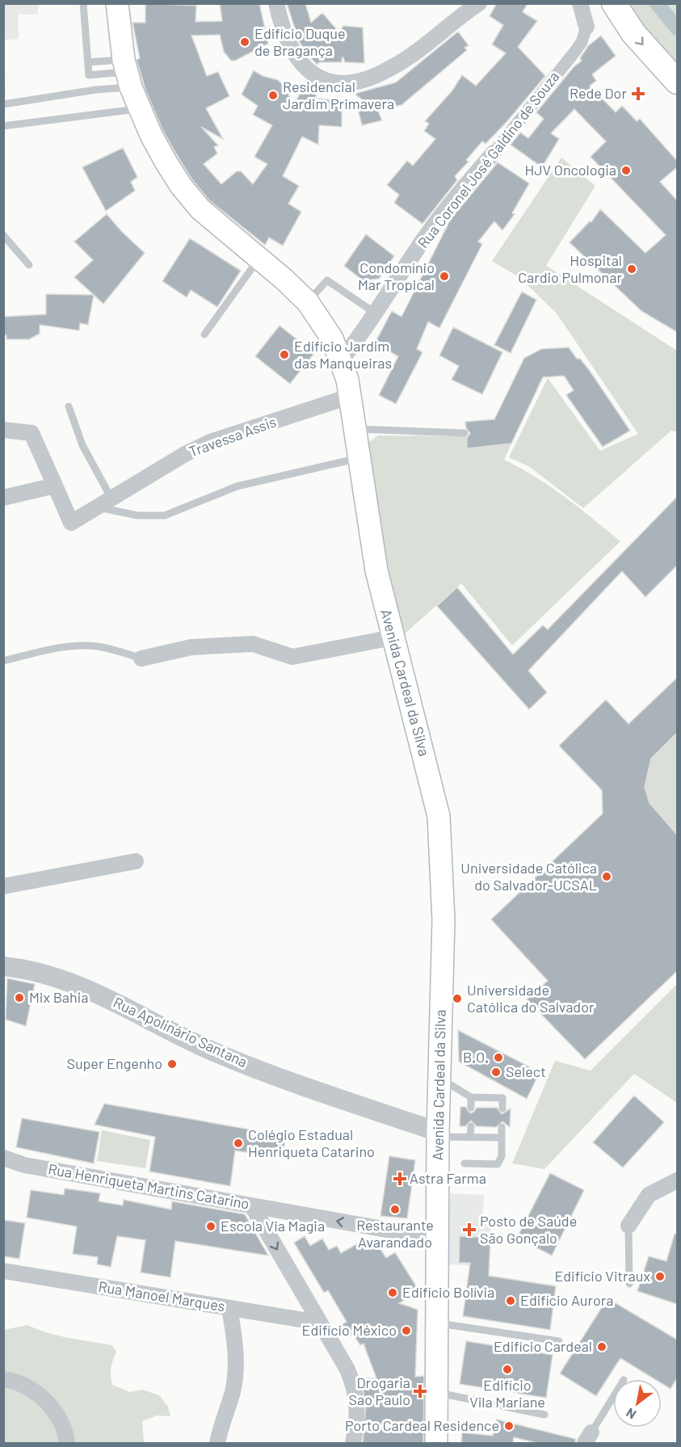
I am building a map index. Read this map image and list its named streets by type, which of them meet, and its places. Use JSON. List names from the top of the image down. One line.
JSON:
{"streets":{"main road":["Avenida Cardeal da Silva"],"street":["Rua Coronel José Galdino de Souza","Travessa Assis","Rua Apolinário Santana","Rua Henriqueta Martins Catarino","Rua Manoel Marques"]},"crossings":[["Rua Coronel José Galdino de Souza","Avenida Cardeal da Silva"],["Travessa Assis","Avenida Cardeal da Silva"],["Avenida Cardeal da Silva","Rua Apolinário Santana"],["Avenida Cardeal da Silva","Rua Henriqueta Martins Catarino"]],"one_way":["Rua Henriqueta Martins Catarino"],"places":{"other":["Edifício Duque de Bragança","Residencial Jardim Primavera","HJV Oncologia","Hospital Cardio Pulmonar","Condomínio Mar Tropical","Edifício Jardim das Manqueiras","Universidade Católica do Salvador-UCSAL","Mix Bahia","Universidade Católica do Salvador","B.O.","Super Engenho","Select","Colégio Estadual Henriqueta Catarino","Restaurante Avarandado","Escola Via Magia","Edifício Vitraux","Edifício Bolívia","Edifício Aurora","Edifício México","Edifício Cardeal","Edifício Vila Mariane","Porto Cardeal Residence"],"health":["Rede Dor","Astra Farma","Posto de Saúde São Gonçalo","Drogaria Sao Paulo"]},"north":"bottom left"}
